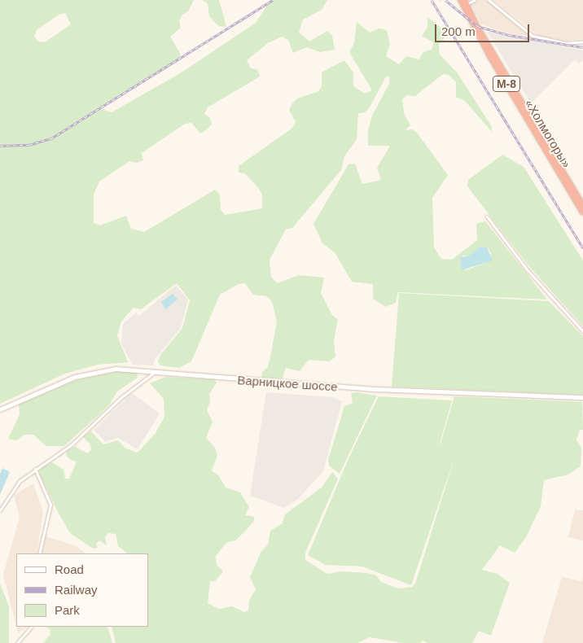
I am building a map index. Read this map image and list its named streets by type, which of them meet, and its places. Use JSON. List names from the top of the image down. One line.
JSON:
{"streets":{"highway":["М-8","«Холмогоры»"],"street":["Варницкое шоссе"]},"legend":["Road","Railway","Park"],"scale_bar":"200 m"}
